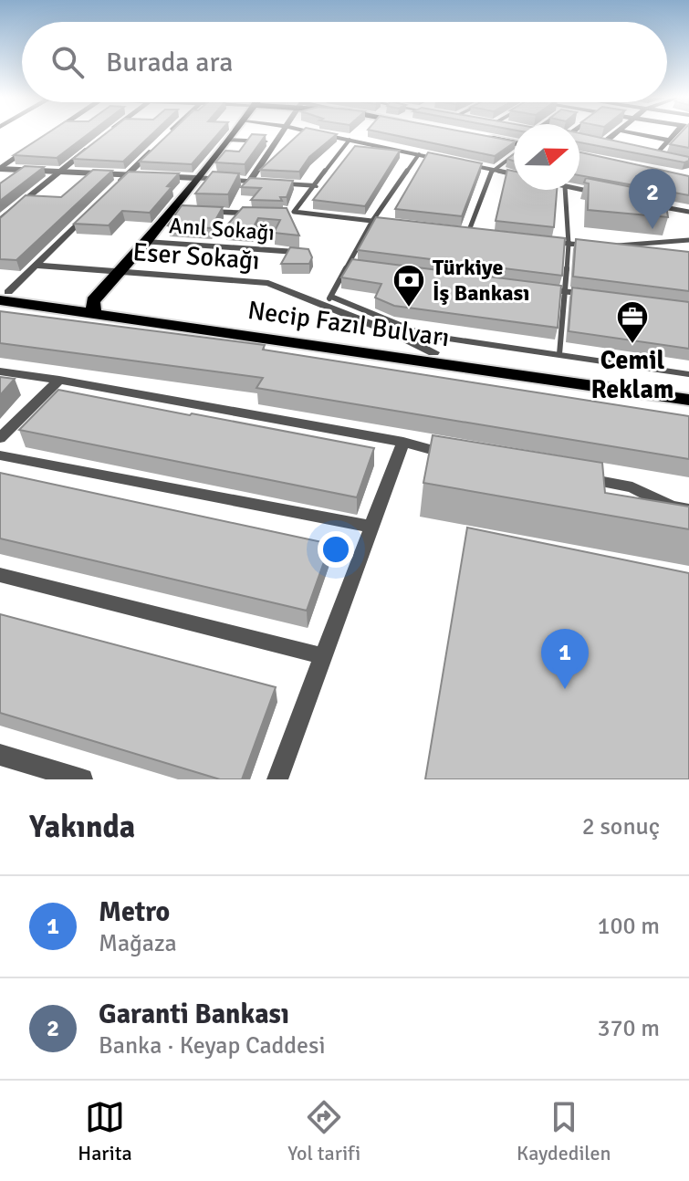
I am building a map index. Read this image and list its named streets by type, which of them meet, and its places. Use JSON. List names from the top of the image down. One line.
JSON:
{"streets":{"main road":["Necip Fazıl Bulvarı"],"street":["Anıl Sokağı","Eser Sokağı"]},"crossings":[["Eser Sokağı","Necip Fazıl Bulvarı"]],"places":{"bank":["Türkiye İş Bankası"],"office":["Cemil Reklam"]},"north":"right","page":{"search":"Burada ara","pins":["2","1"],"heading":["Yakında","2 sonuç"],"list":[{"mark":"1","name":"Metro","note":"Mağaza","value":"100 m"},{"mark":"2","name":"Garanti Bankası","note":"Banka · Keyap Caddesi","value":"370 m"}],"nav":["Harita","Yol tarifi","Kaydedilen"]}}
